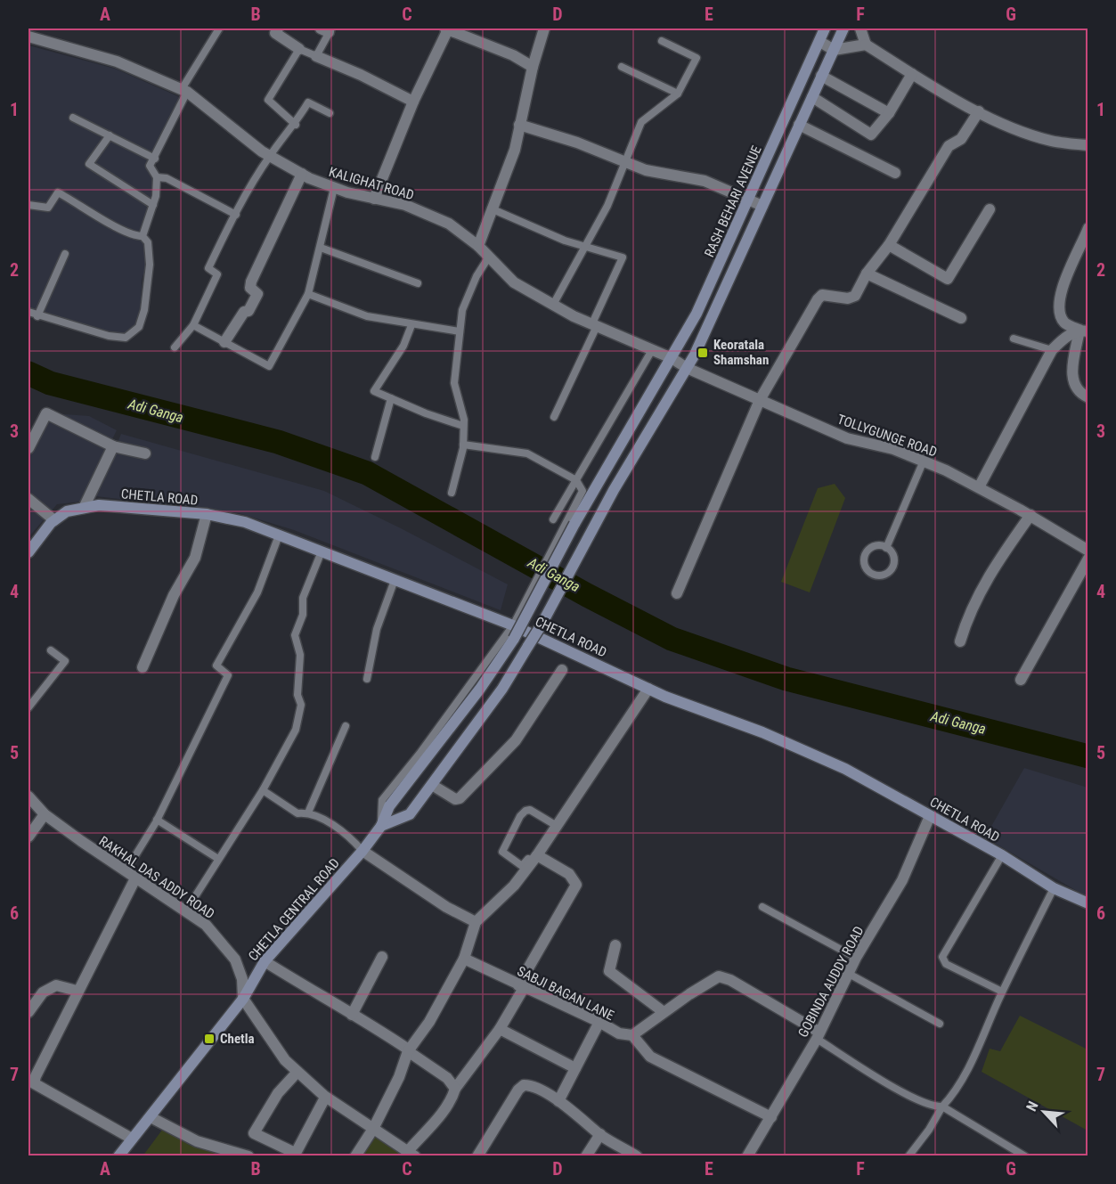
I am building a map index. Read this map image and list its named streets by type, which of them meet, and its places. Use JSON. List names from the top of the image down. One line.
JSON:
{"streets":{"main road":["RASH BEHARI AVENUE","CHETLA ROAD","CHETLA CENTRAL ROAD"],"street":["KALIGHAT ROAD","TOLLYGUNGE ROAD","RAKHAL DAS ADDY ROAD","GOBINDA AUDDY ROAD","SABJI BAGAN LANE"]},"crossings":[["KALIGHAT ROAD","RASH BEHARI AVENUE"],["KALIGHAT ROAD","TOLLYGUNGE ROAD"],["RASH BEHARI AVENUE","TOLLYGUNGE ROAD"],["RASH BEHARI AVENUE","CHETLA CENTRAL ROAD"],["CHETLA ROAD","GOBINDA AUDDY ROAD"],["RAKHAL DAS ADDY ROAD","CHETLA CENTRAL ROAD"]],"water":["Adi Ganga"],"places":{"transit":["Keoratala Shamshan","Chetla"]},"north":"top left","grid":{"columns":["A","B","C","D","E","F","G"],"rows":["1","2","3","4","5","6","7"]}}
